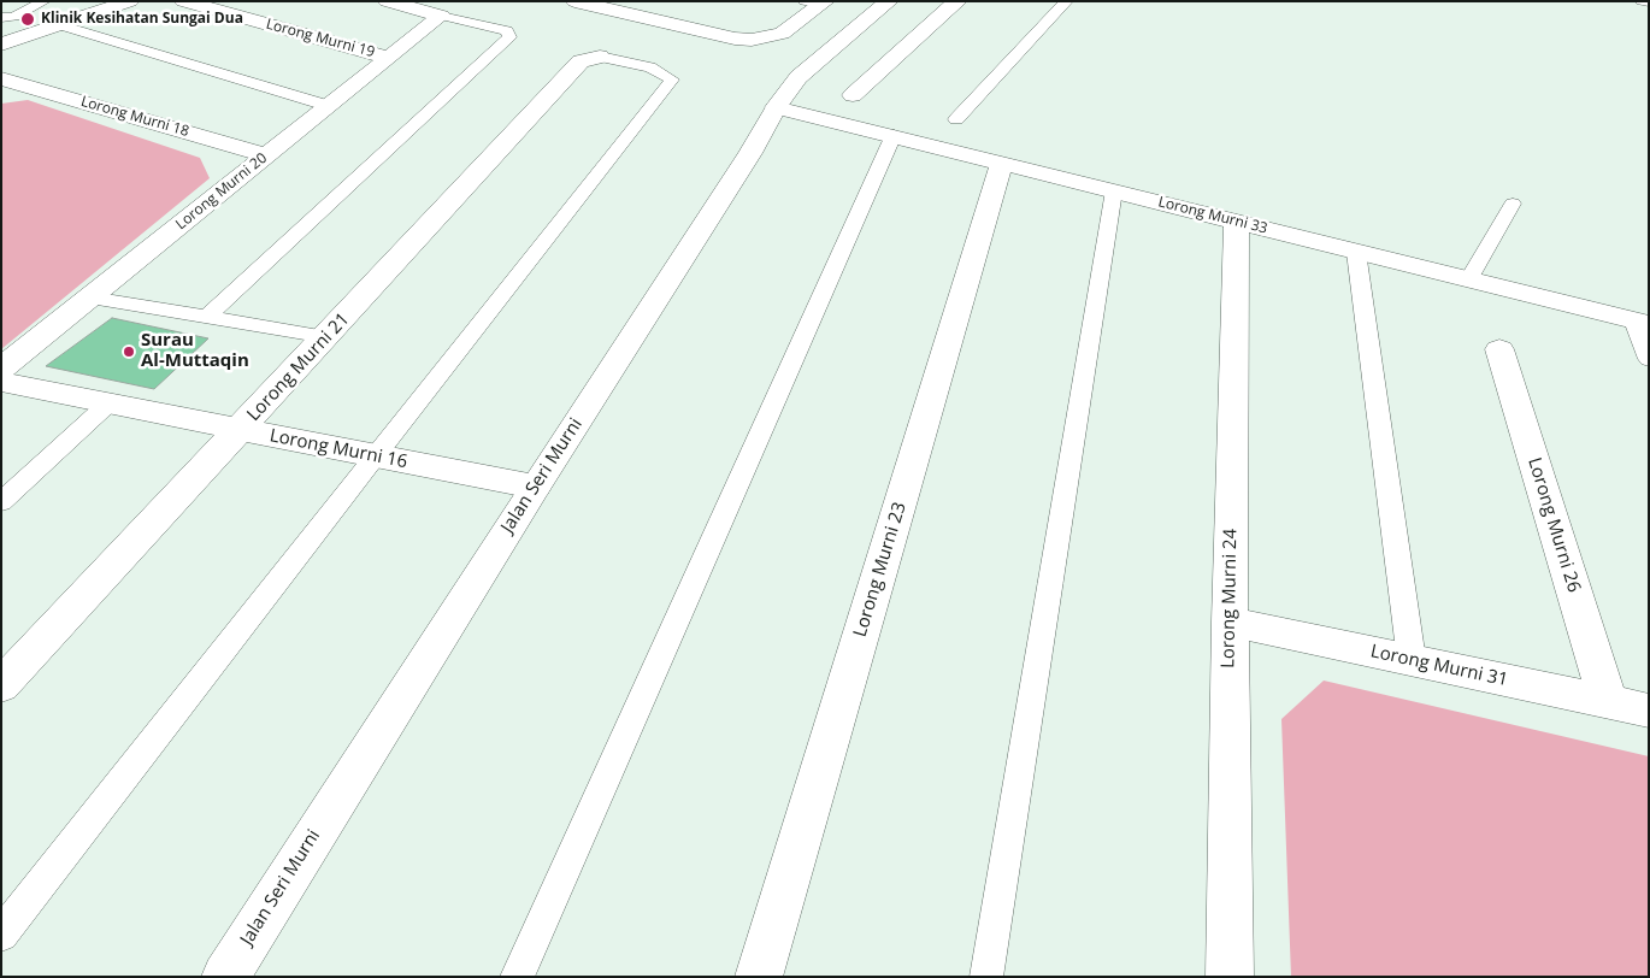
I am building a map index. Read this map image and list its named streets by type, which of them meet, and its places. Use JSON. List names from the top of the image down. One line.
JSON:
{"streets":{"street":["Lorong Murni 19","Lorong Murni 18","Lorong Murni 20","Lorong Murni 33","Lorong Murni 21","Lorong Murni 16","Jalan Seri Murni","Lorong Murni 26","Lorong Murni 23","Lorong Murni 24","Lorong Murni 31"]},"crossings":[["Lorong Murni 19","Lorong Murni 20"],["Lorong Murni 18","Lorong Murni 20"],["Lorong Murni 33","Jalan Seri Murni"],["Lorong Murni 33","Lorong Murni 23"],["Lorong Murni 33","Lorong Murni 24"],["Lorong Murni 21","Lorong Murni 16"],["Lorong Murni 16","Jalan Seri Murni"],["Lorong Murni 26","Lorong Murni 31"],["Lorong Murni 24","Lorong Murni 31"]],"places":["Klinik Kesihatan Sungai Dua","Surau Al-Muttaqin"]}
